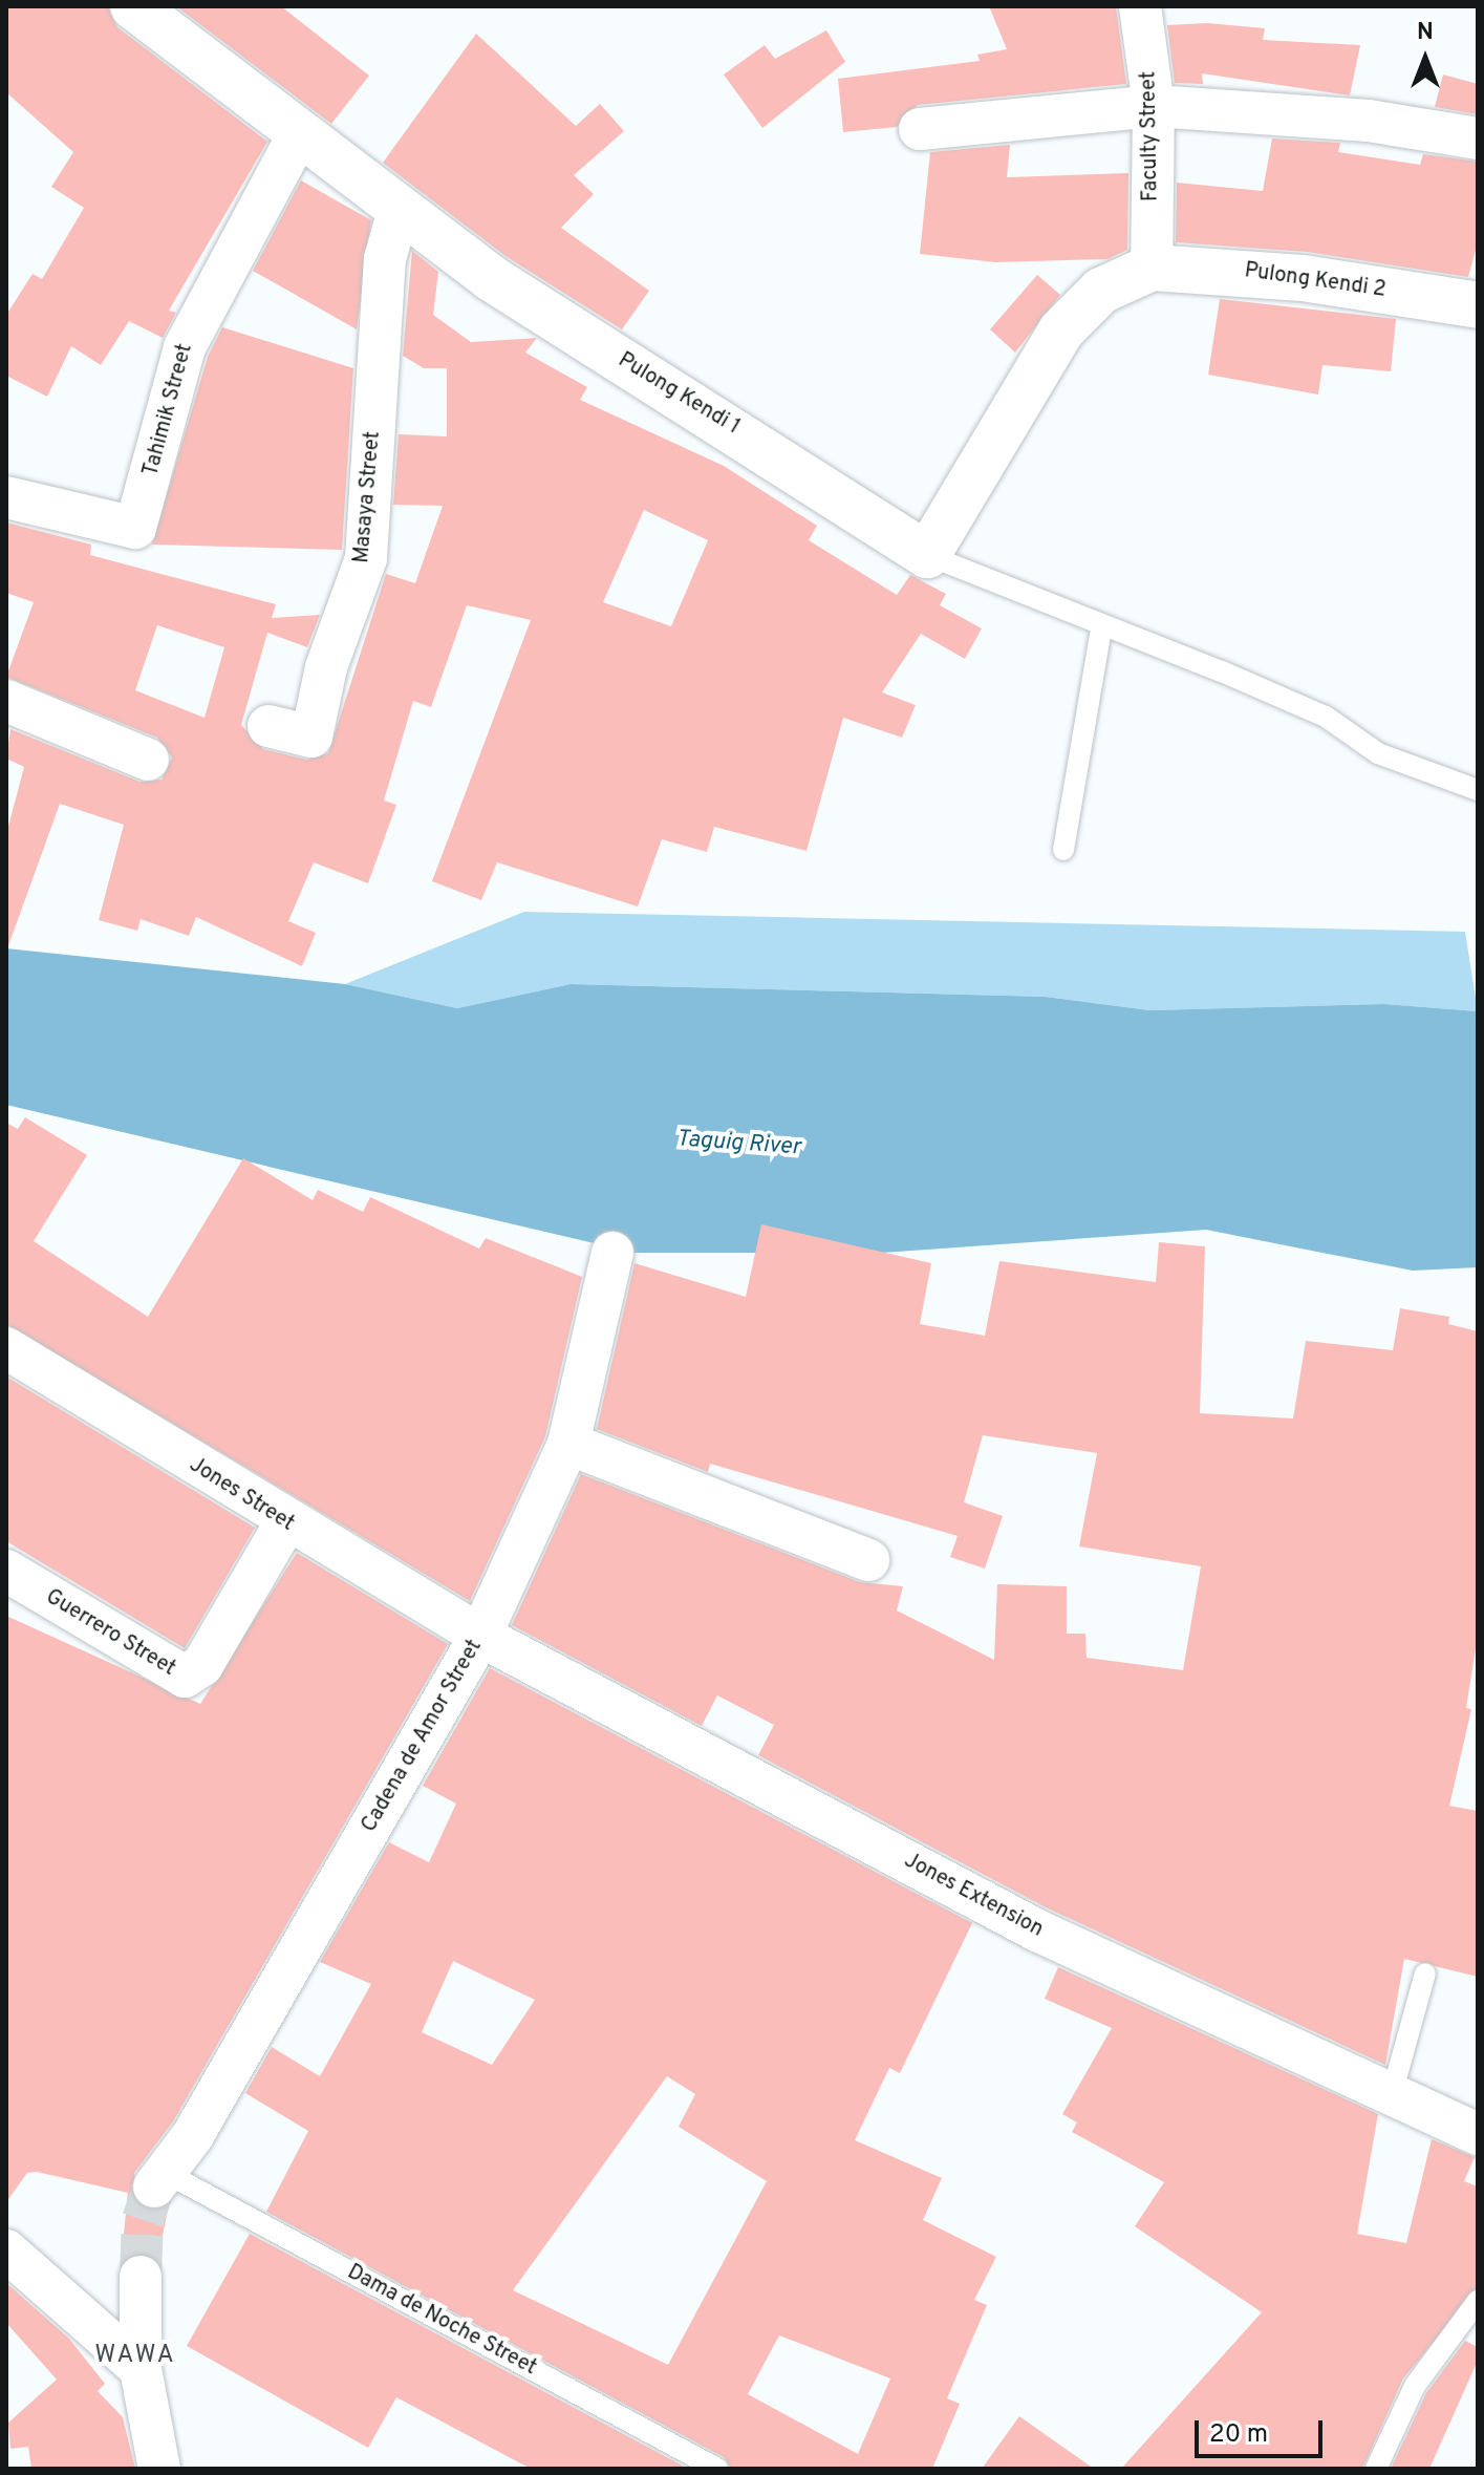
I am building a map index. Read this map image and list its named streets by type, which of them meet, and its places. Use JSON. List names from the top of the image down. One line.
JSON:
{"streets":{"street":["Faculty Street","Pulong Kendi 2","Pulong Kendi 1","Tahimik Street","Masaya Street","Jones Street","Guerrero Street","Cadena de Amor Street","Jones Extension"],"lane":["Dama de Noche Street"]},"crossings":[["Faculty Street","Pulong Kendi 2"],["Pulong Kendi 1","Tahimik Street"],["Pulong Kendi 1","Masaya Street"],["Jones Street","Guerrero Street"],["Jones Street","Cadena de Amor Street"],["Jones Street","Jones Extension"],["Cadena de Amor Street","Jones Extension"],["Cadena de Amor Street","Dama de Noche Street"]],"districts":["WAWA"],"water":["Taguig River"],"scale_bar":"20 m","north":"top"}
